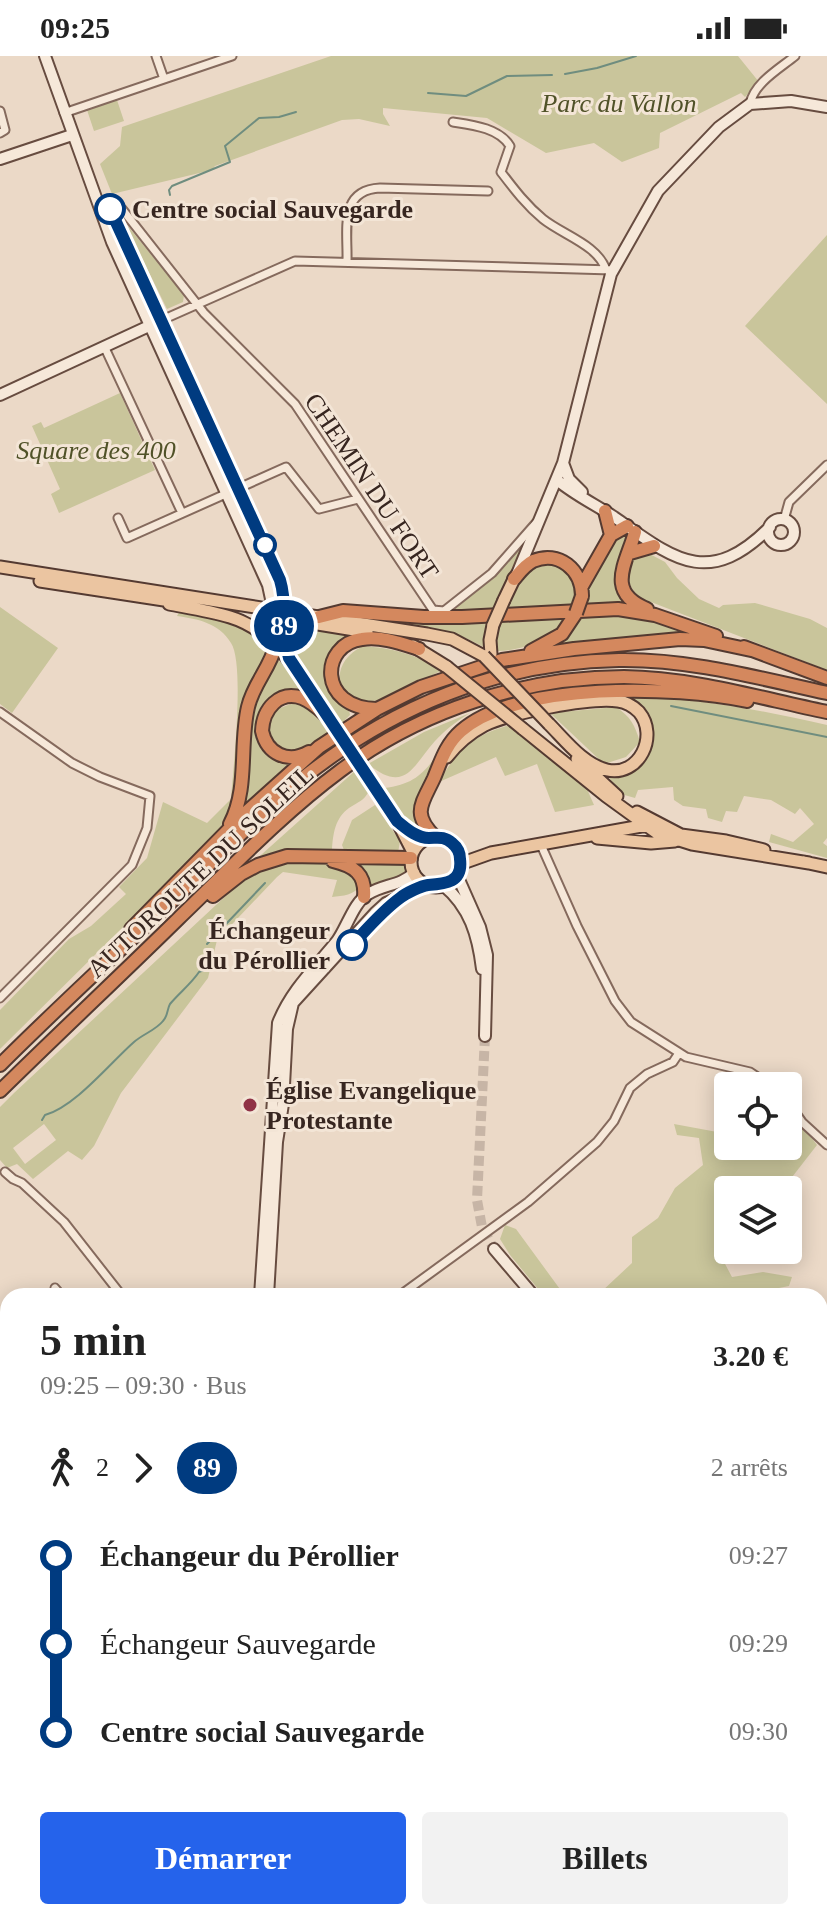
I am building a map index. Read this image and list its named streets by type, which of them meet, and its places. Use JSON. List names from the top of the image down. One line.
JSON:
{"streets":{"highway":["AUTOROUTE DU SOLEIL"],"street":["CHEMIN DU FORT"]},"parks":["Parc du Vallon","Square des 400"],"places":["Centre social Sauvegarde","Échangeur du Pérollier","Église Evangelique Protestante"],"lines":["bus line 89"],"page":{"status":"09:25","on_map":"89","heading":["5 min","09:25 – 09:30 · Bus","3.20 €"],"legs":["2","89","2 arrêts"],"list":[{"name":"Échangeur du Pérollier","value":"09:27"},{"name":"Échangeur Sauvegarde","value":"09:29"},{"name":"Centre social Sauvegarde","value":"09:30"}],"buttons":["Démarrer","Billets"]}}
